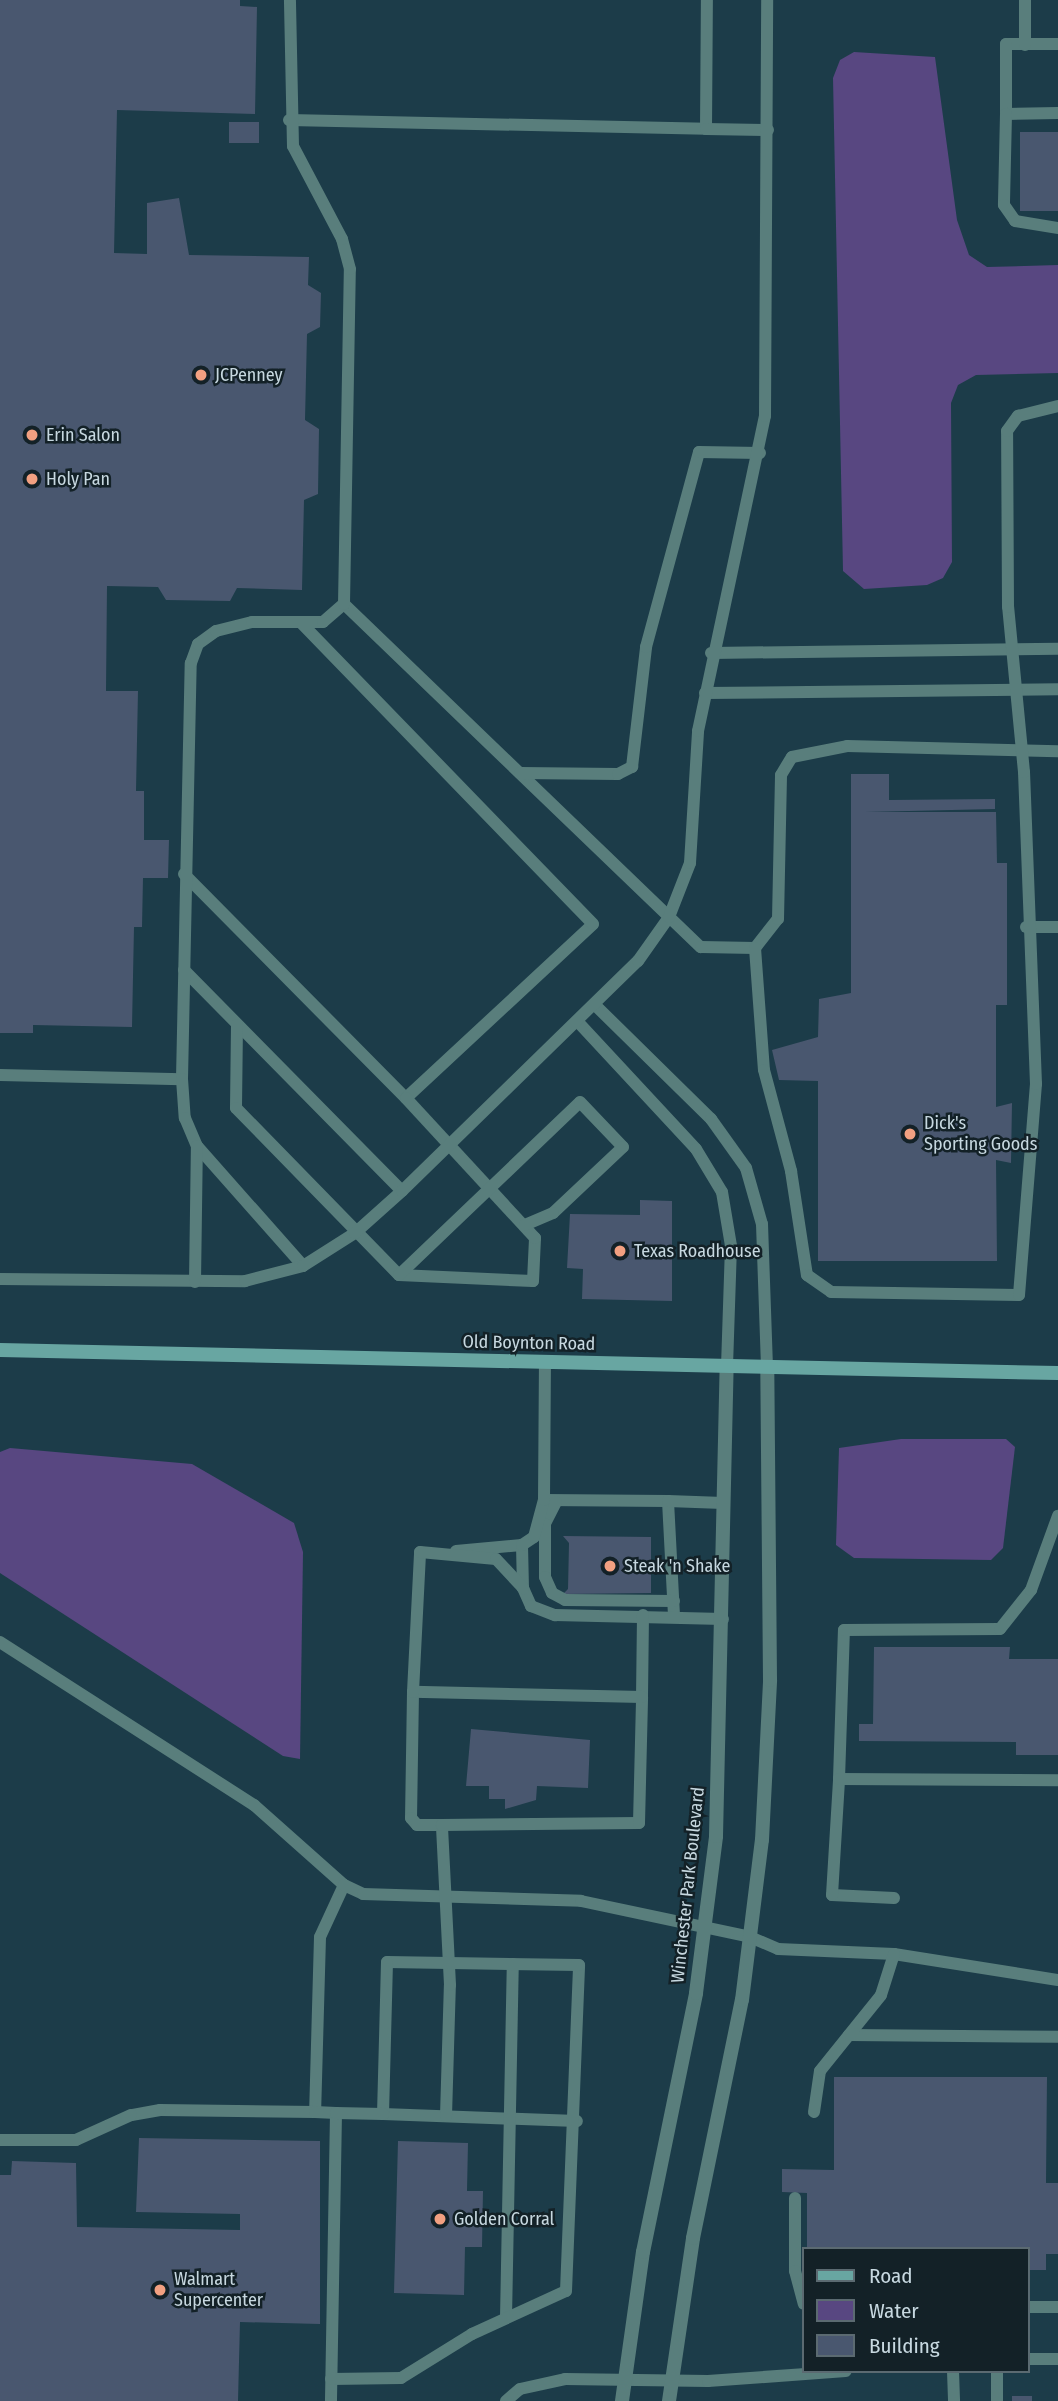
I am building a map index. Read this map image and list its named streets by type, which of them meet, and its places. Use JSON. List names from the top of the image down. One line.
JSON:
{"streets":{"street":["Old Boynton Road","Winchester Park Boulevard"]},"crossings":[["Old Boynton Road","Winchester Park Boulevard"]],"places":["JCPenney","Erin Salon","Holy Pan","Dick's Sporting Goods","Texas Roadhouse","Steak 'n Shake","Golden Corral","Walmart Supercenter"],"legend":["Road","Water","Building"]}
